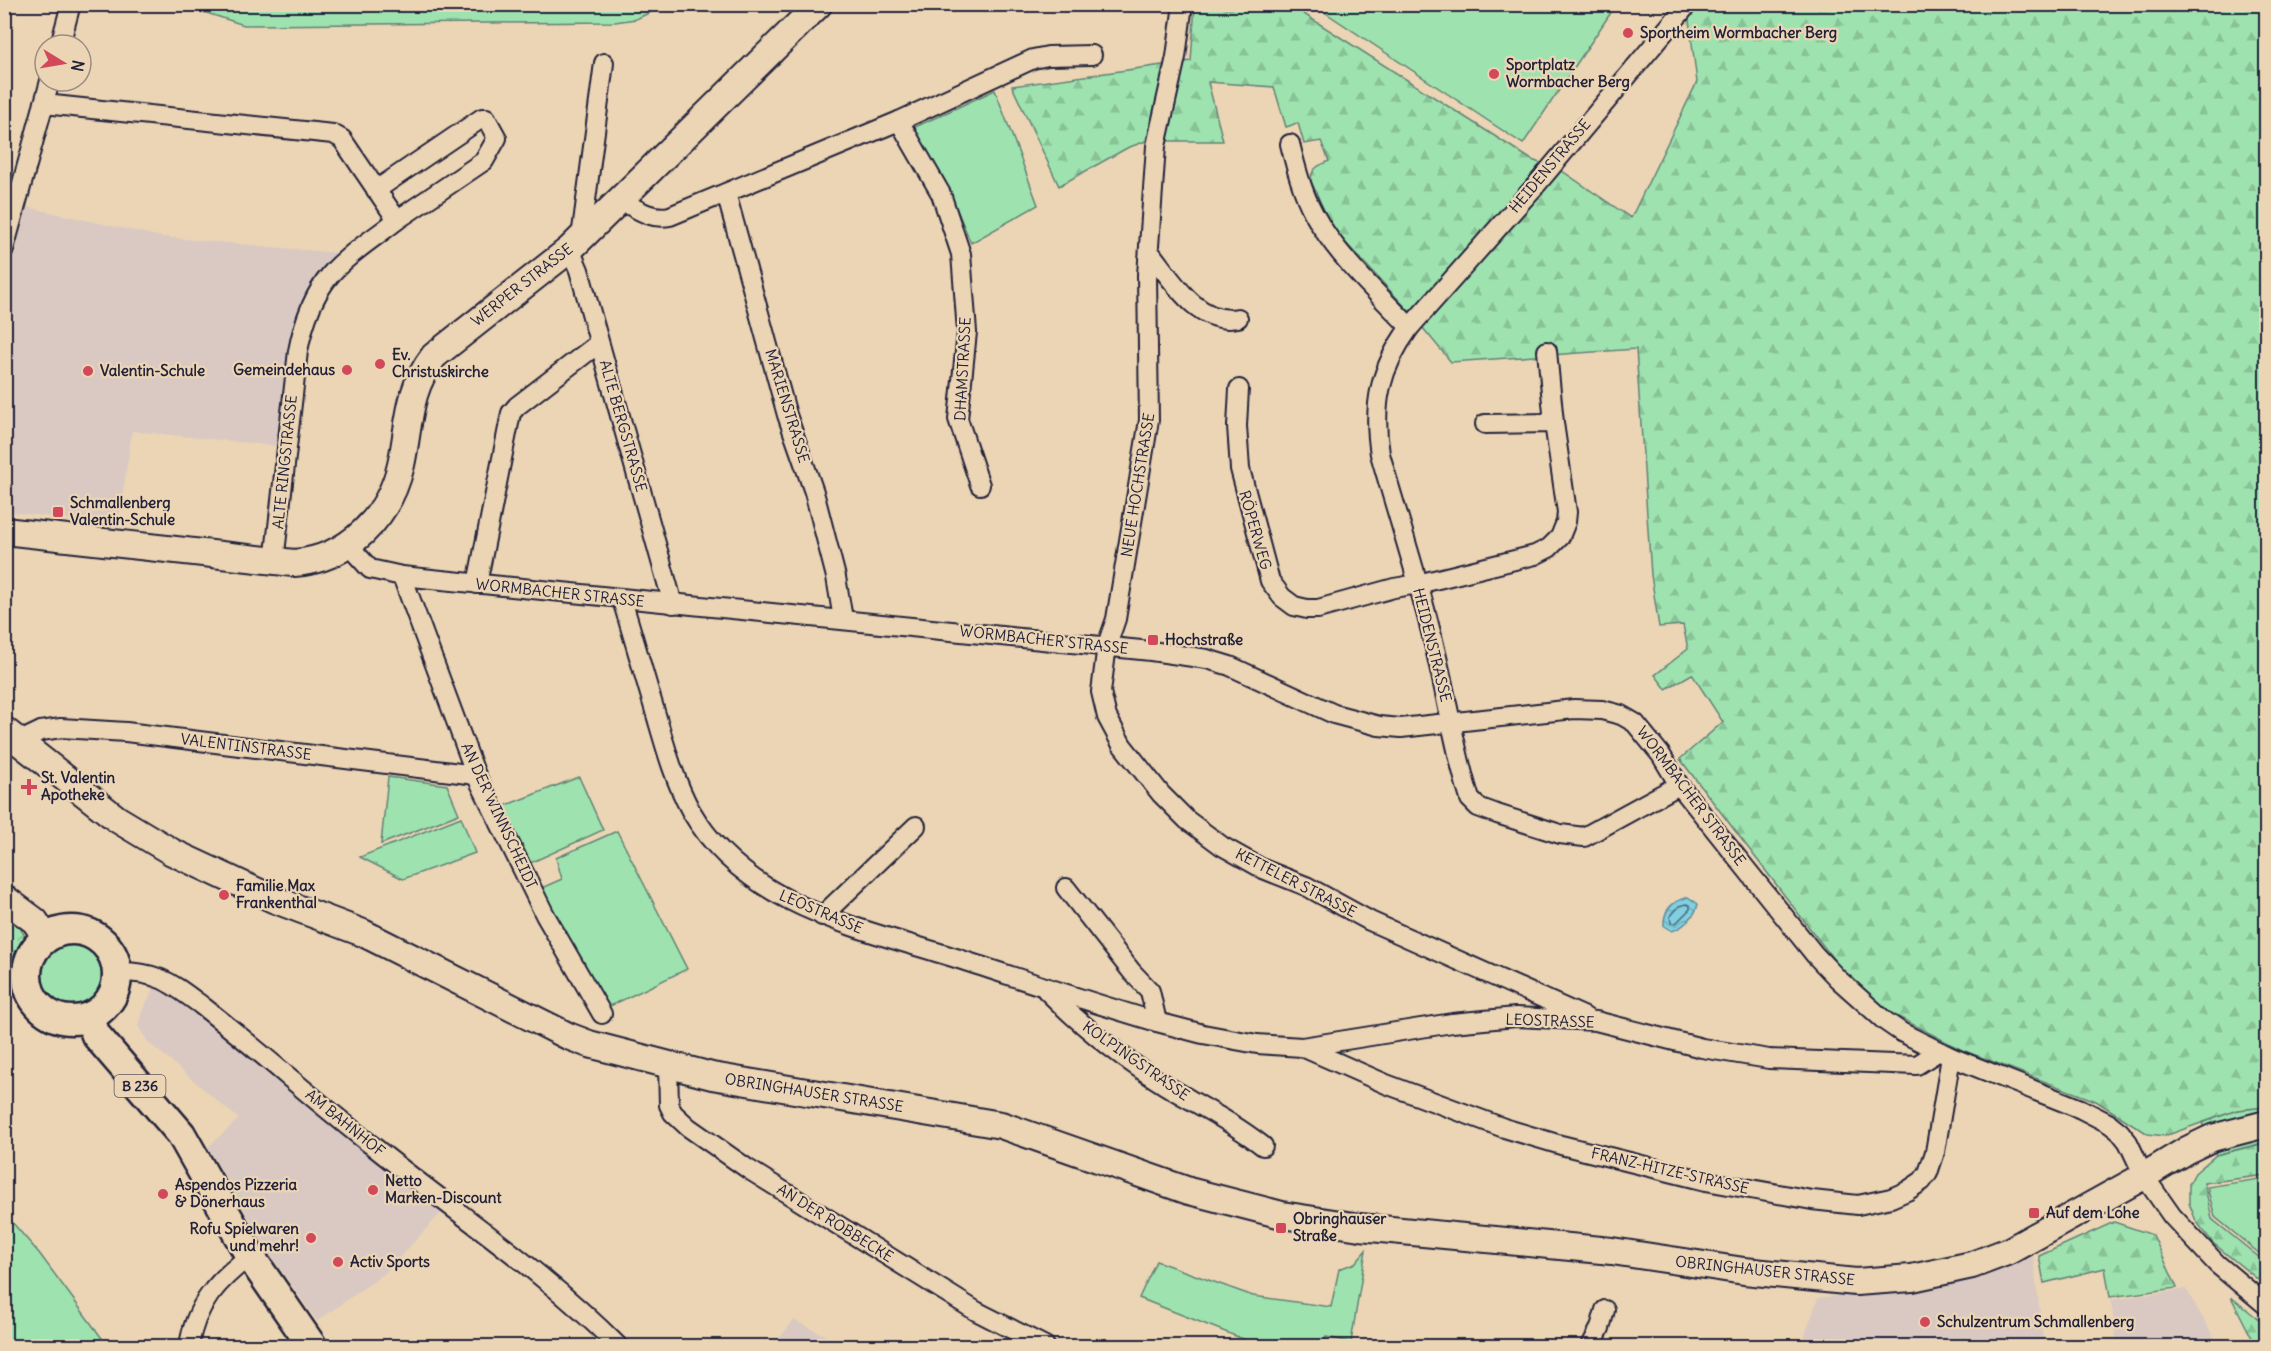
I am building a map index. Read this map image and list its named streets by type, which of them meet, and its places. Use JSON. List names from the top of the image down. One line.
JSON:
{"streets":{"main road":["B 236"],"street":["HEIDENSTRASSE","WERPER STRASSE","DHAMSTRASSE","MARIENSTRASSE","ALTE BERGSTRASSE","ALTE RINGSTRASSE","NEUE HOCHSTRASSE","RÖPERWEG","WORMBACHER STRASSE","VALENTINSTRASSE","AN DER WINNSCHEIDT","KETTELER STRASSE","LEOSTRASSE","KOLPINGSTRASSE","OBRINGHAUSER STRASSE","AM BAHNHOF","FRANZ-HITZE-STRASSE","AN DER ROBBECKE"]},"crossings":[["HEIDENSTRASSE","RÖPERWEG"],["HEIDENSTRASSE","WORMBACHER STRASSE"],["WERPER STRASSE","ALTE BERGSTRASSE"],["WERPER STRASSE","WORMBACHER STRASSE"],["MARIENSTRASSE","WORMBACHER STRASSE"],["ALTE BERGSTRASSE","WORMBACHER STRASSE"],["NEUE HOCHSTRASSE","WORMBACHER STRASSE"],["NEUE HOCHSTRASSE","KETTELER STRASSE"],["WORMBACHER STRASSE","AN DER WINNSCHEIDT"],["WORMBACHER STRASSE","KETTELER STRASSE"],["WORMBACHER STRASSE","LEOSTRASSE"],["WORMBACHER STRASSE","OBRINGHAUSER STRASSE"],["WORMBACHER STRASSE","FRANZ-HITZE-STRASSE"],["VALENTINSTRASSE","AN DER WINNSCHEIDT"],["VALENTINSTRASSE","OBRINGHAUSER STRASSE"],["KETTELER STRASSE","LEOSTRASSE"],["LEOSTRASSE","KOLPINGSTRASSE"],["LEOSTRASSE","FRANZ-HITZE-STRASSE"],["B 236","AM BAHNHOF"],["OBRINGHAUSER STRASSE","AN DER ROBBECKE"]],"places":{"other":["Sportheim Wormbacher Berg","Sportplatz Wormbacher Berg","Ev. Christuskirche","Gemeindehaus","Valentin-Schule","Familie Max Frankenthal","Netto Marken-Discount","Aspendos Pizzeria & Dönerhaus","Rofu Spielwaren und mehr!","Activ Sports","Schulzentrum Schmallenberg"],"transit":["Schmallenberg Valentin-Schule","Hochstraße","Auf dem Lohe","Obringhauser Straße"],"health":["St. Valentin Apotheke"]},"north":"right"}
